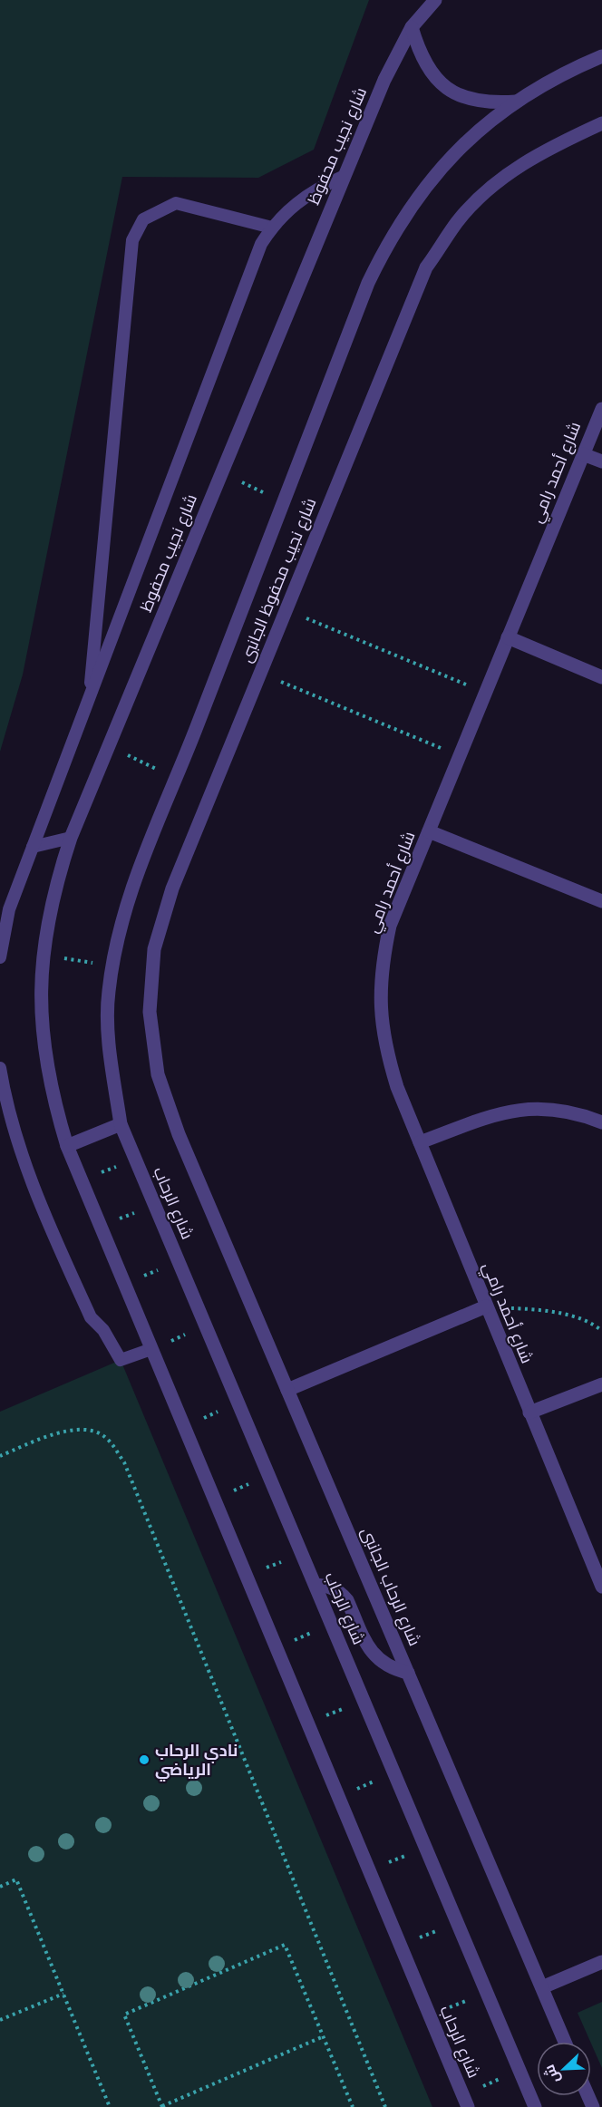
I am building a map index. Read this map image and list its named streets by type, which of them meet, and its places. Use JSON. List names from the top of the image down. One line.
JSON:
{"streets":{"street":["شارع نجيب محفوظ","شارع أحمد رامي","شارع نجيب محفوظ الجانبى","شارع الرحاب","شارع الرحاب الجانبى"]},"crossings":[["شارع نجيب محفوظ","شارع الرحاب"],["شارع نجيب محفوظ الجانبى","شارع الرحاب الجانبى"]],"places":["نادي الرحاب الرياضي"],"north":"bottom left"}
